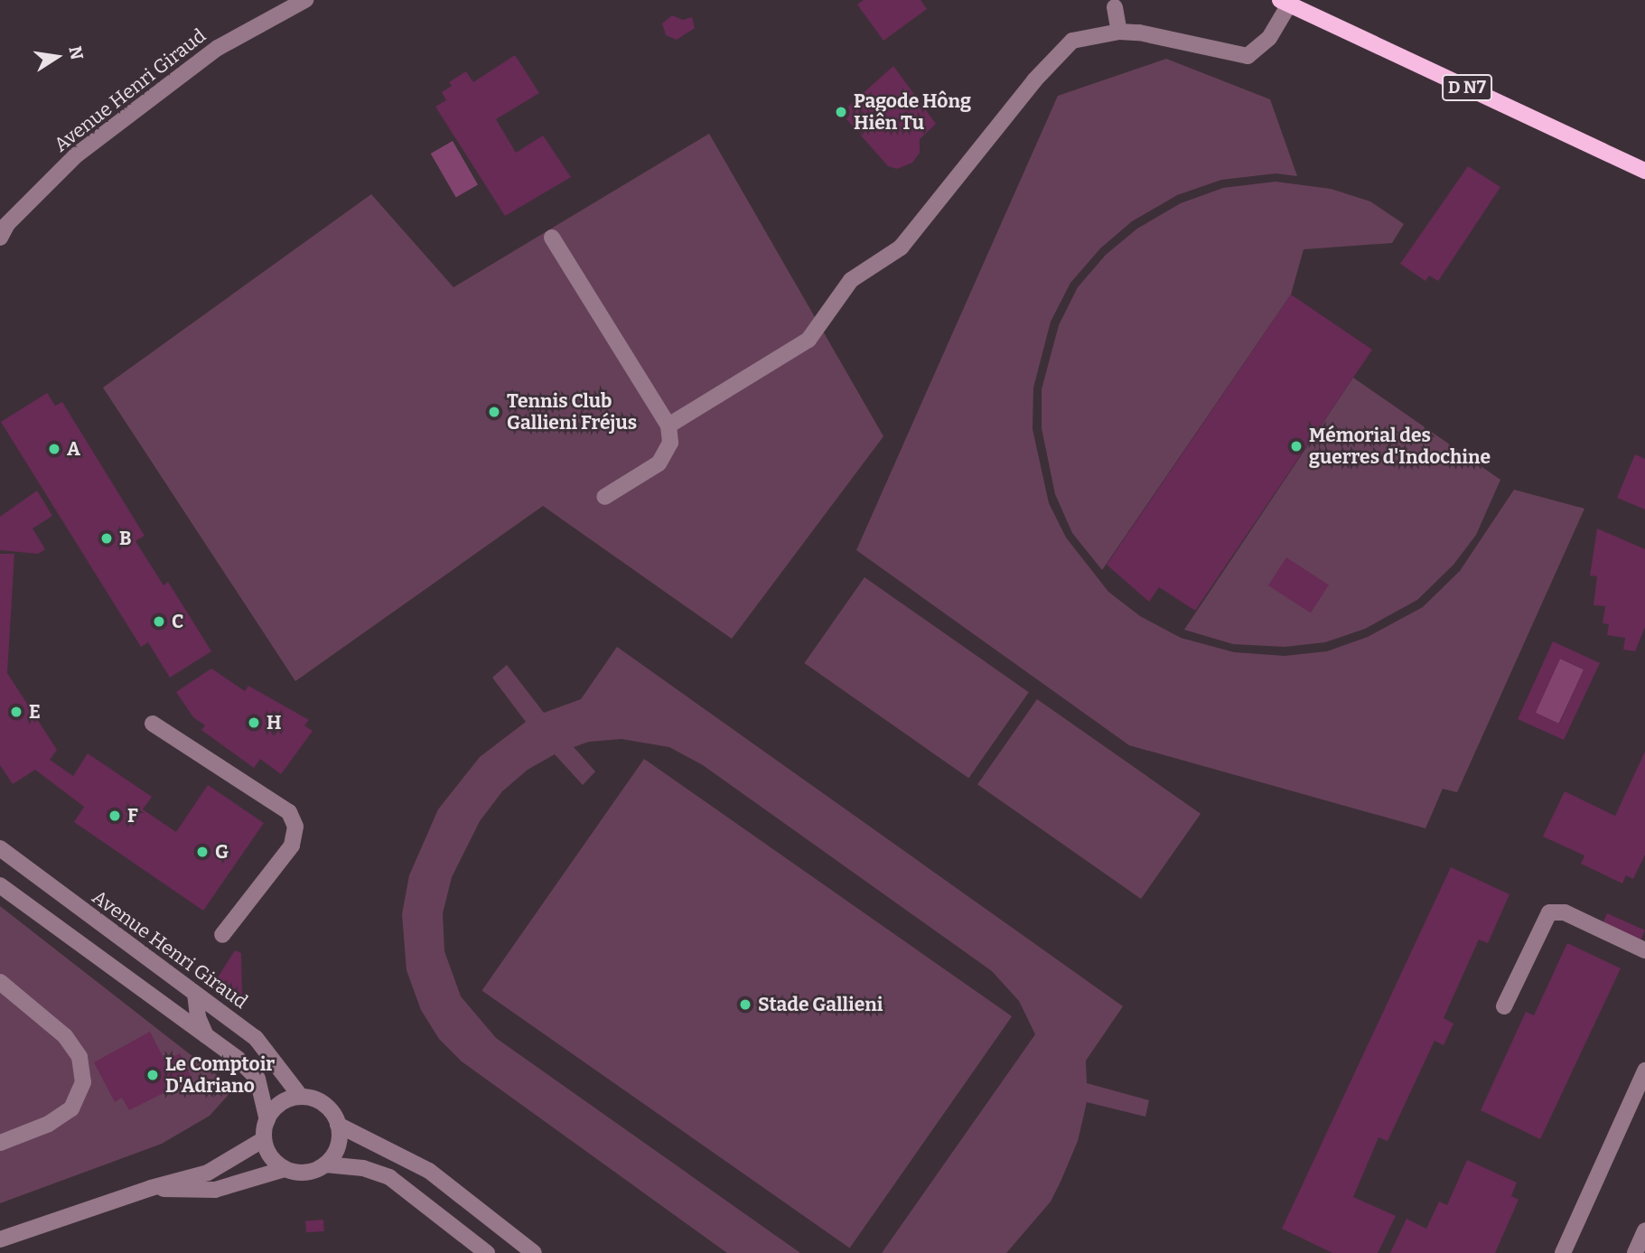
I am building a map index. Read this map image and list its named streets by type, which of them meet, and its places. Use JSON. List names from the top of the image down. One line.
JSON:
{"streets":{"main road":["D N7"],"street":["Avenue Henri Giraud"]},"places":["Pagode Hông Hiên Tu","Tennis Club Gallieni Fréjus","Mémorial des guerres d'Indochine","A","B","C","E","H","F","G","Stade Gallieni","Le Comptoir D'Adriano"],"north":"right"}
